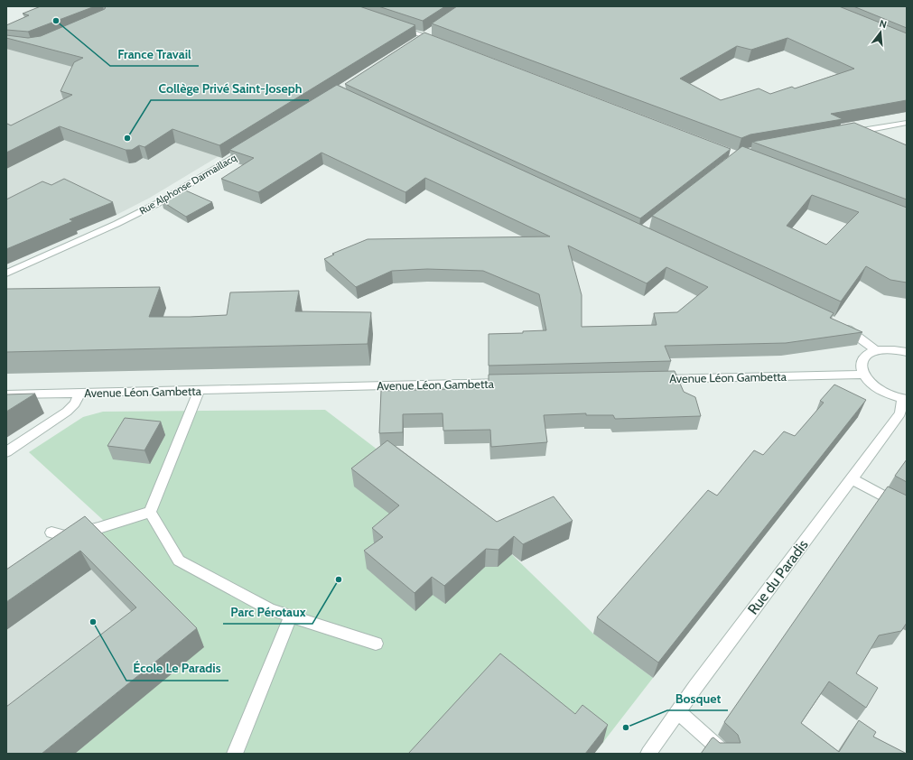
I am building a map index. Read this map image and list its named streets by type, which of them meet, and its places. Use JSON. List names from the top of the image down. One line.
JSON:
{"streets":{"street":["Rue Alphonse Darmaillacq","Avenue Léon Gambetta","Rue du Paradis"]},"places":["France Travail","Collège Privé Saint-Joseph","Parc Pérotaux","École Le Paradis","Bosquet"],"north":"top"}
